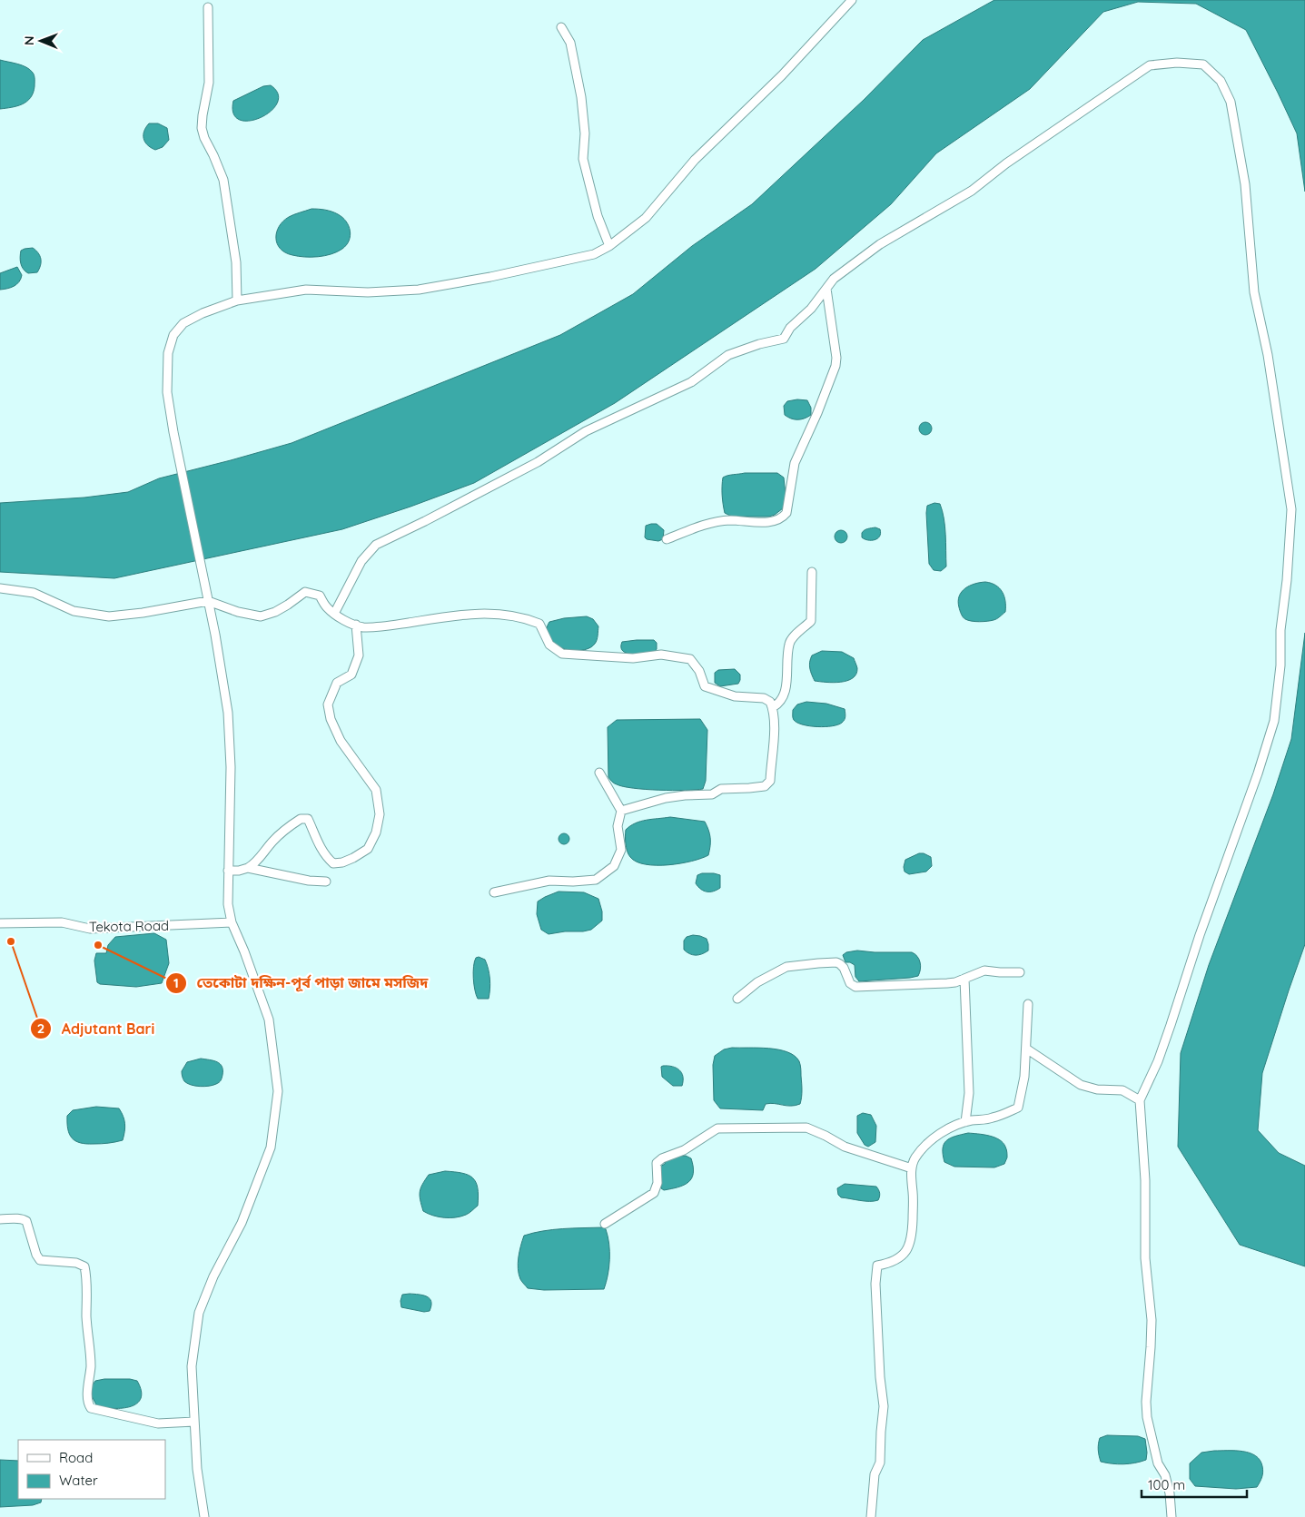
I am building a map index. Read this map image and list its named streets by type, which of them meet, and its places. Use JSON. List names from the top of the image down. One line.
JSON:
{"streets":{"street":["Tekota Road"]},"places":["Adjutant Bari","তেকোটা দক্ষিন-পূর্ব পাড়া জামে মসজিদ"],"legend":["Road","Water"],"scale_bar":"100 m","north":"left"}
